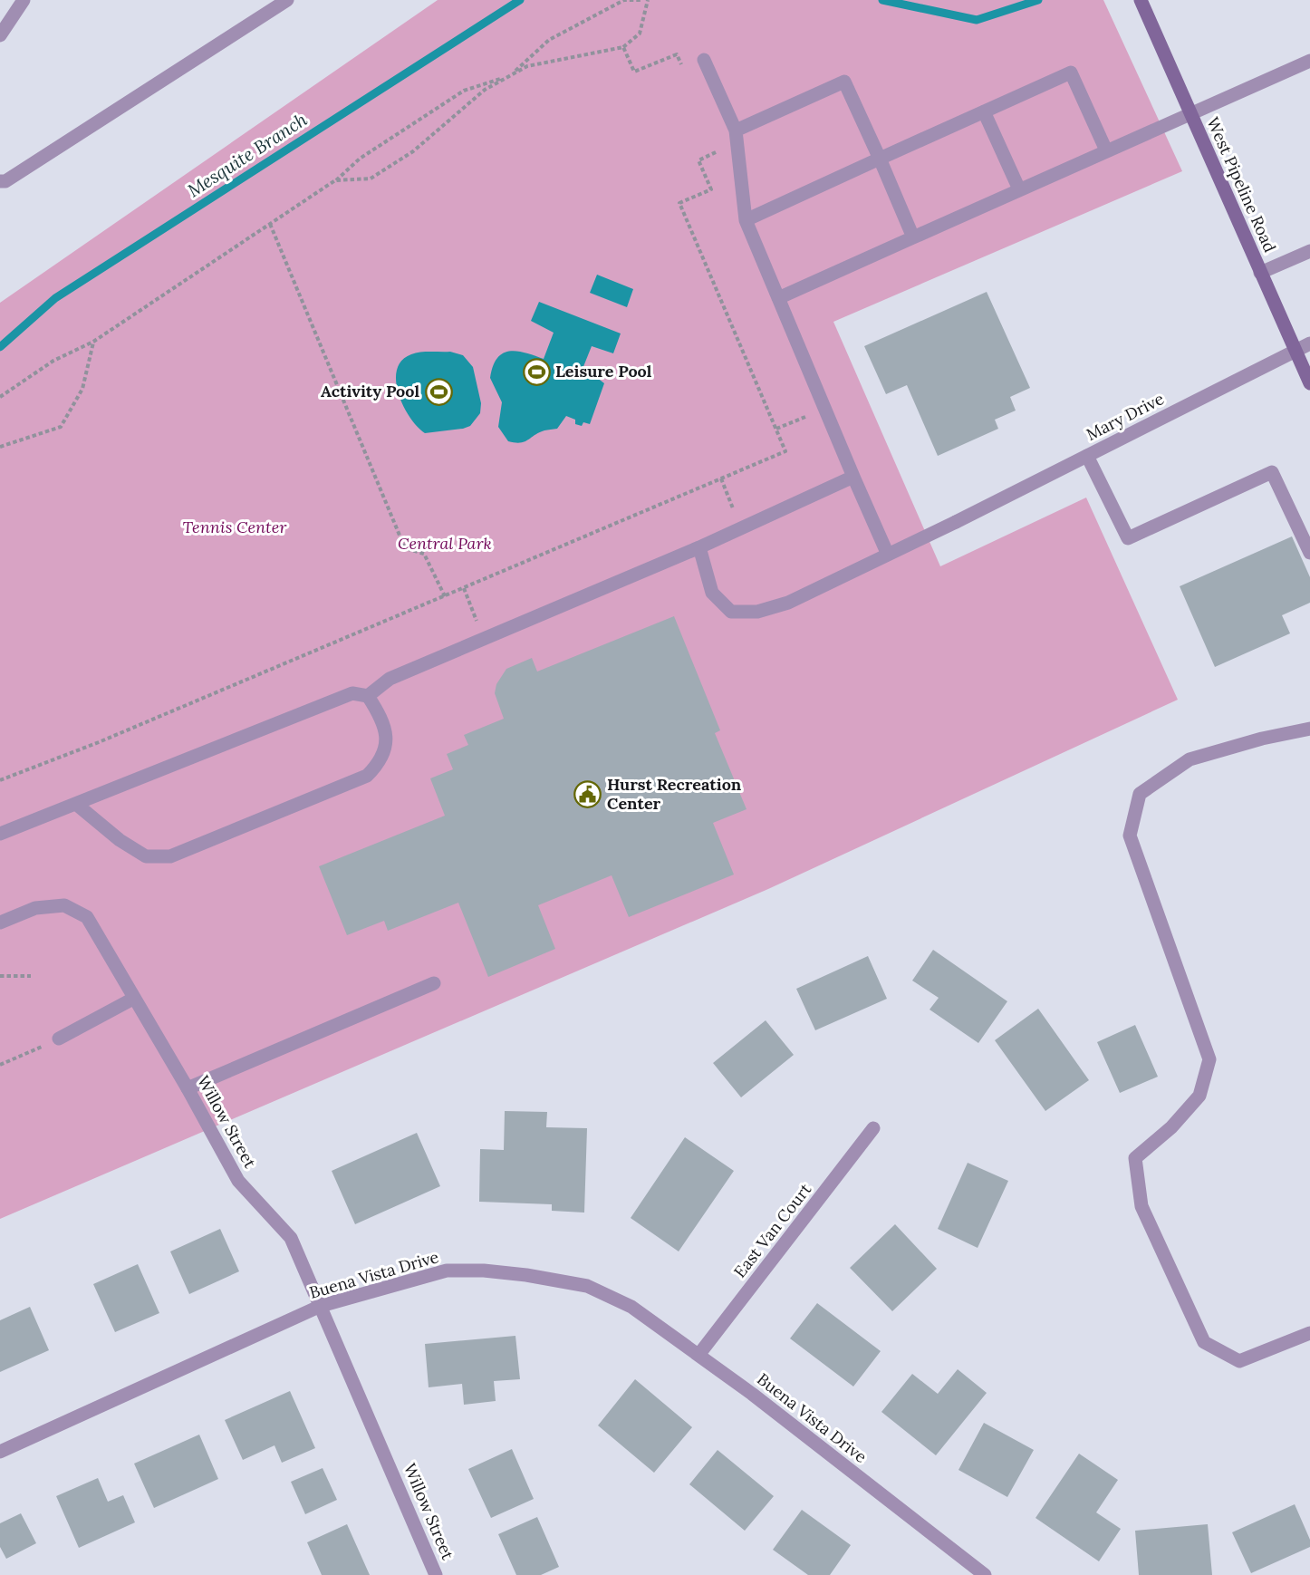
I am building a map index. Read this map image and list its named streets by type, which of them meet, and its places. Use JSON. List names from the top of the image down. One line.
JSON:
{"streets":{"main road":["West Pipeline Road"],"street":["Mary Drive","Willow Street","East Van Court","Buena Vista Drive"]},"crossings":[["West Pipeline Road","Mary Drive"],["Willow Street","Buena Vista Drive"],["East Van Court","Buena Vista Drive"]],"water":["Mesquite Branch"],"parks":["Tennis Center","Central Park"],"places":{"sports":["Leisure Pool","Activity Pool"],"public building":["Hurst Recreation Center"]}}
